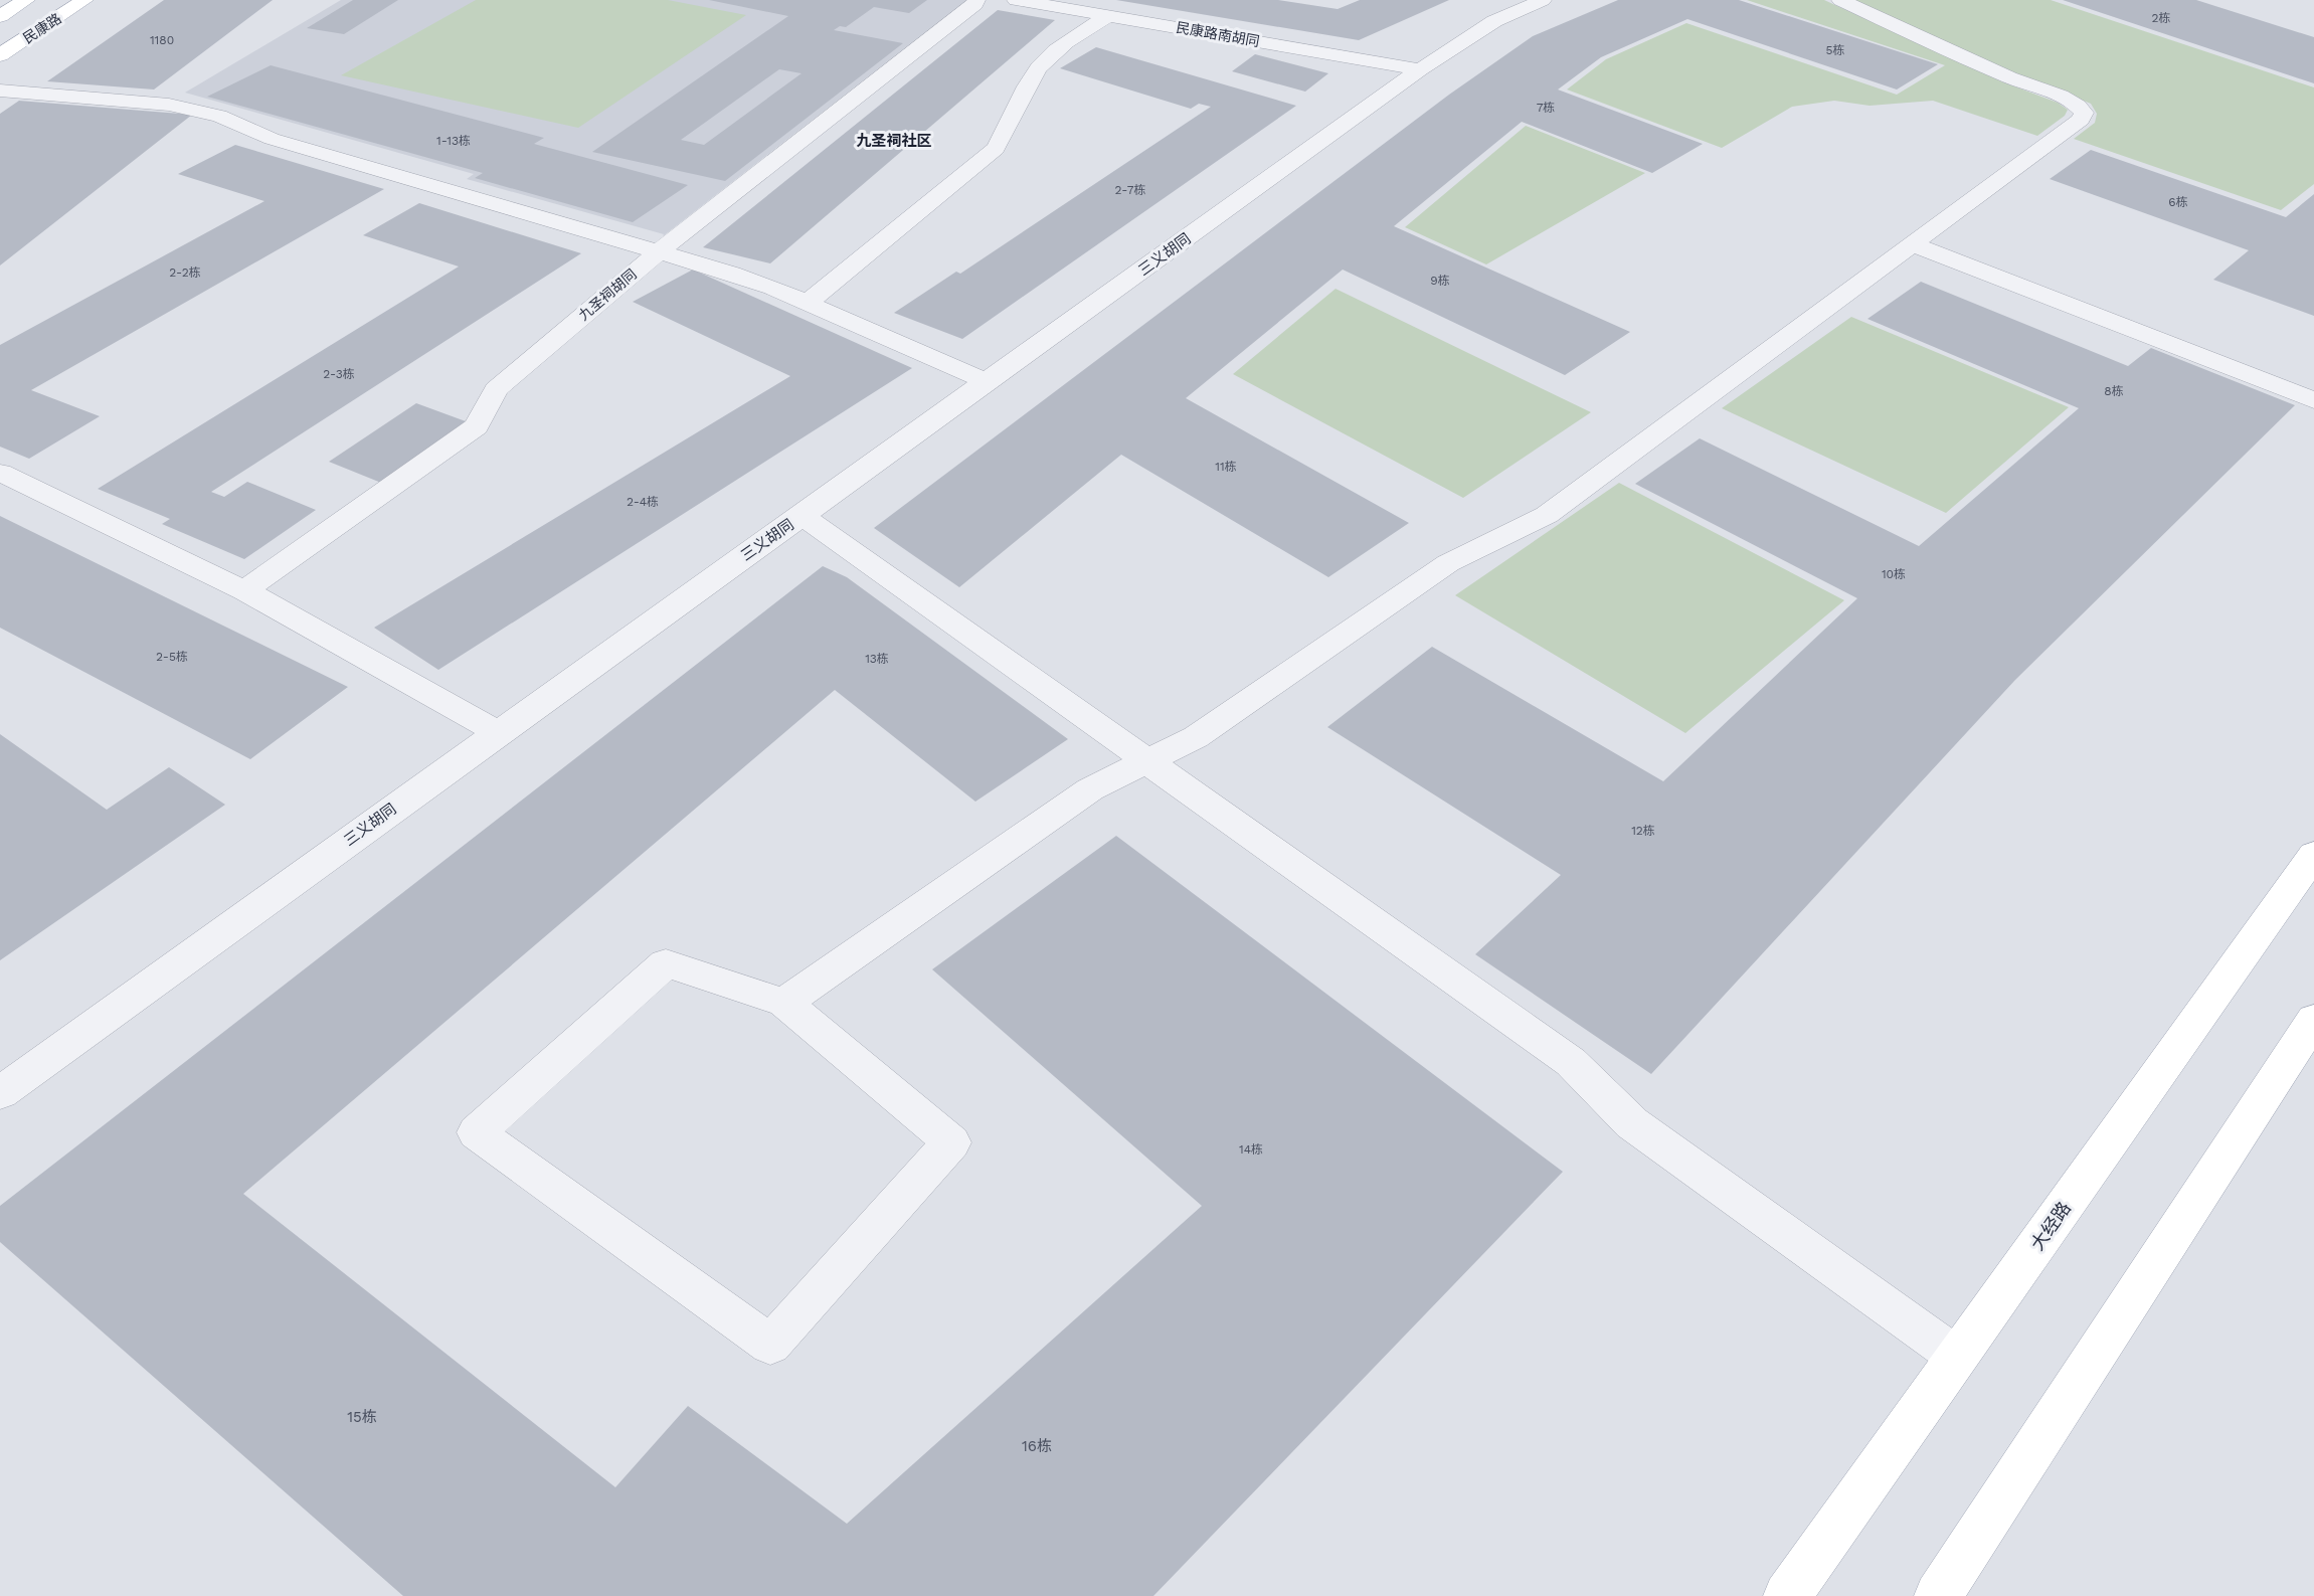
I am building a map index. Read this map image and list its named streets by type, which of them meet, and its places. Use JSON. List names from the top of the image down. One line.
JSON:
{"streets":{"main road":["民康路","大经路"],"street":["民康路南胡同","三义胡同","九圣祠胡同"]},"crossings":[["民康路南胡同","三义胡同"]],"districts":["九圣祠社区"],"house_numbers":["2栋","1180","5栋","7栋","1-13栋","2-7栋","6栋","2-2栋","9栋","2-3栋","8栋","11栋","2-4栋","10栋","2-5栋","13栋","12栋","14栋","15栋","16栋"]}
